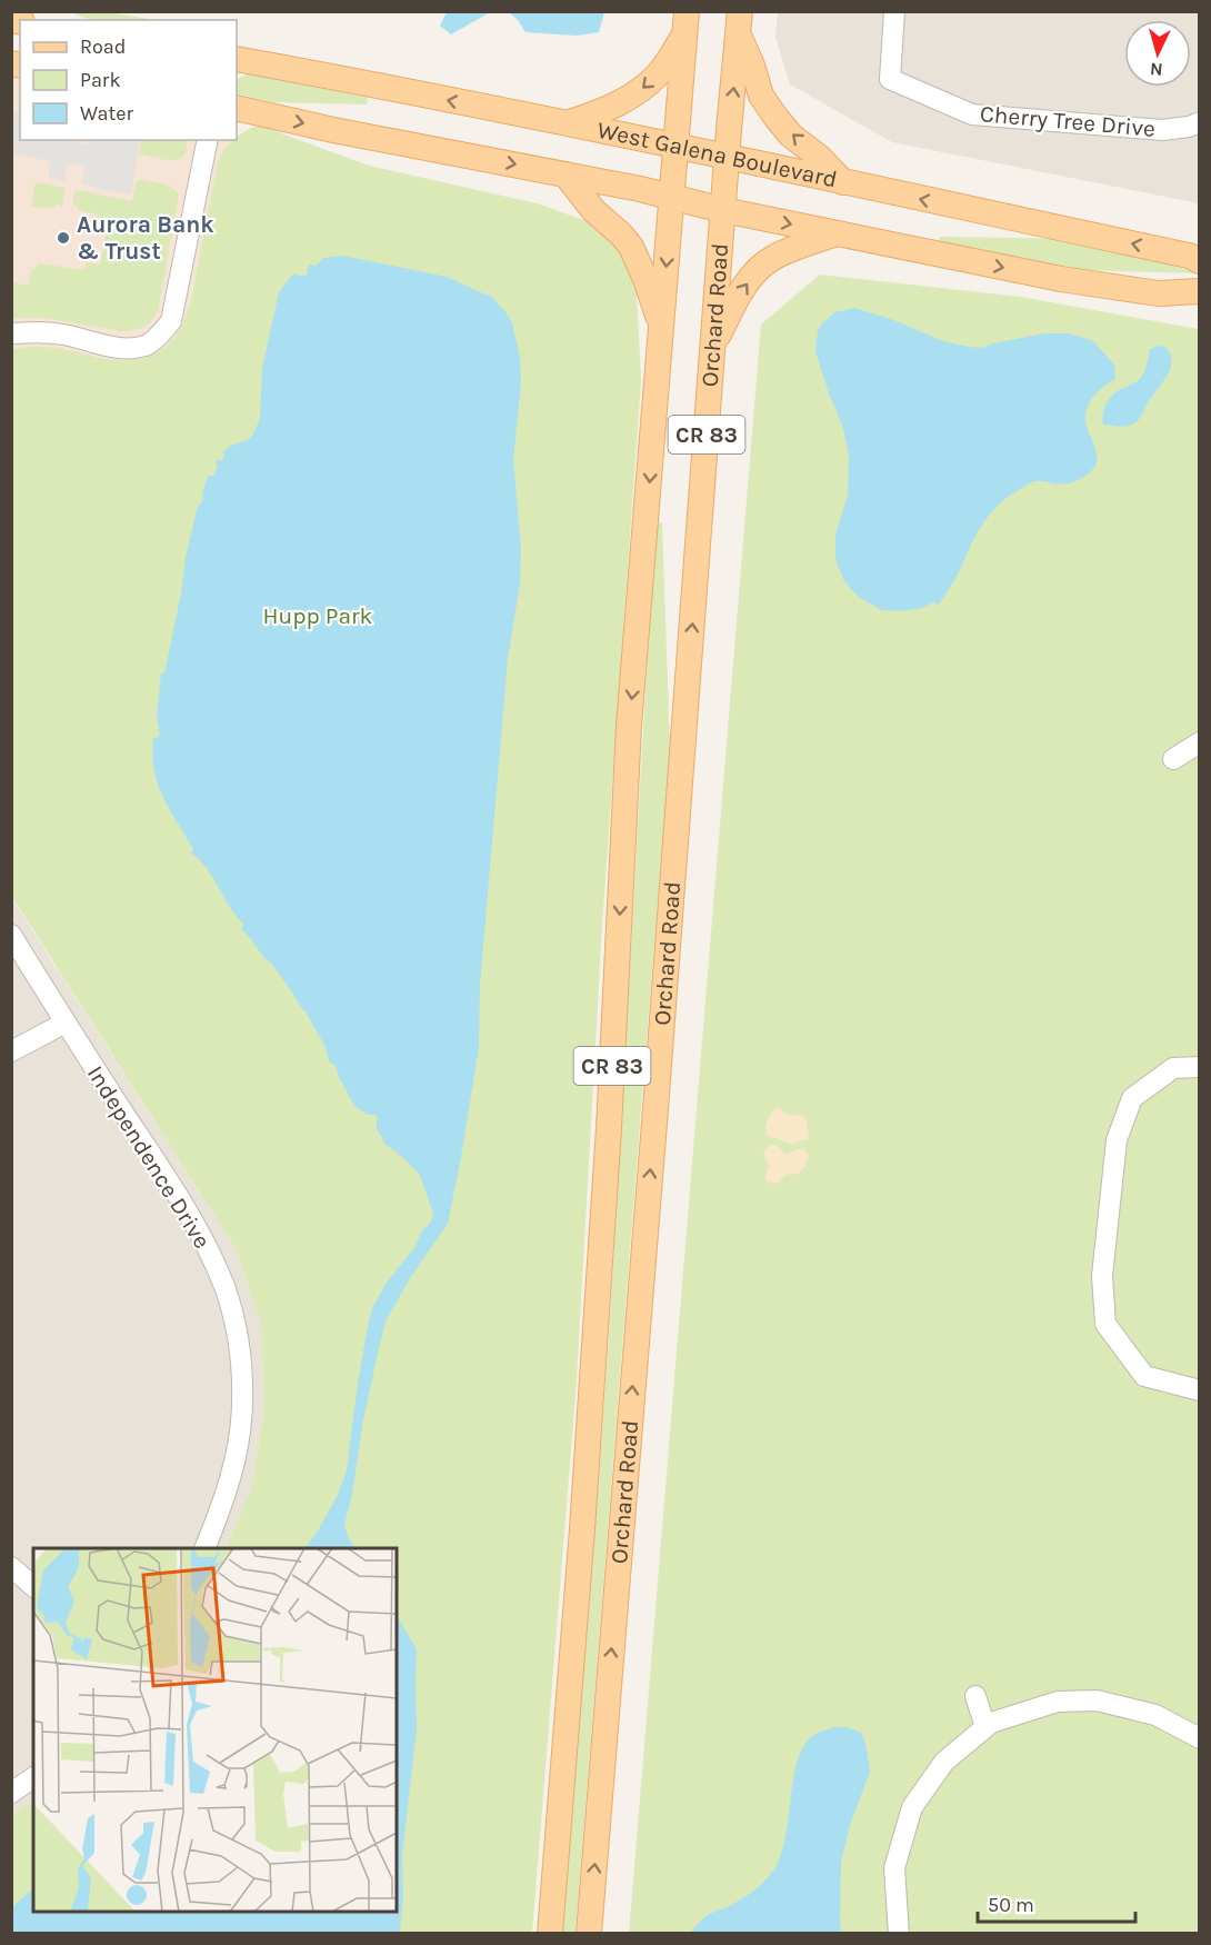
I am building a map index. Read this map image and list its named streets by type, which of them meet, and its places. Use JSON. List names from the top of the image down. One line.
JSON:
{"streets":{"main road":["West Galena Boulevard","Orchard Road","CR 83"],"street":["Cherry Tree Drive","Independence Drive"]},"crossings":[["West Galena Boulevard","Orchard Road"]],"parks":["Hupp Park"],"places":["Aurora Bank & Trust"],"legend":["Road","Park","Water"],"scale_bar":"50 m","north":"bottom"}
